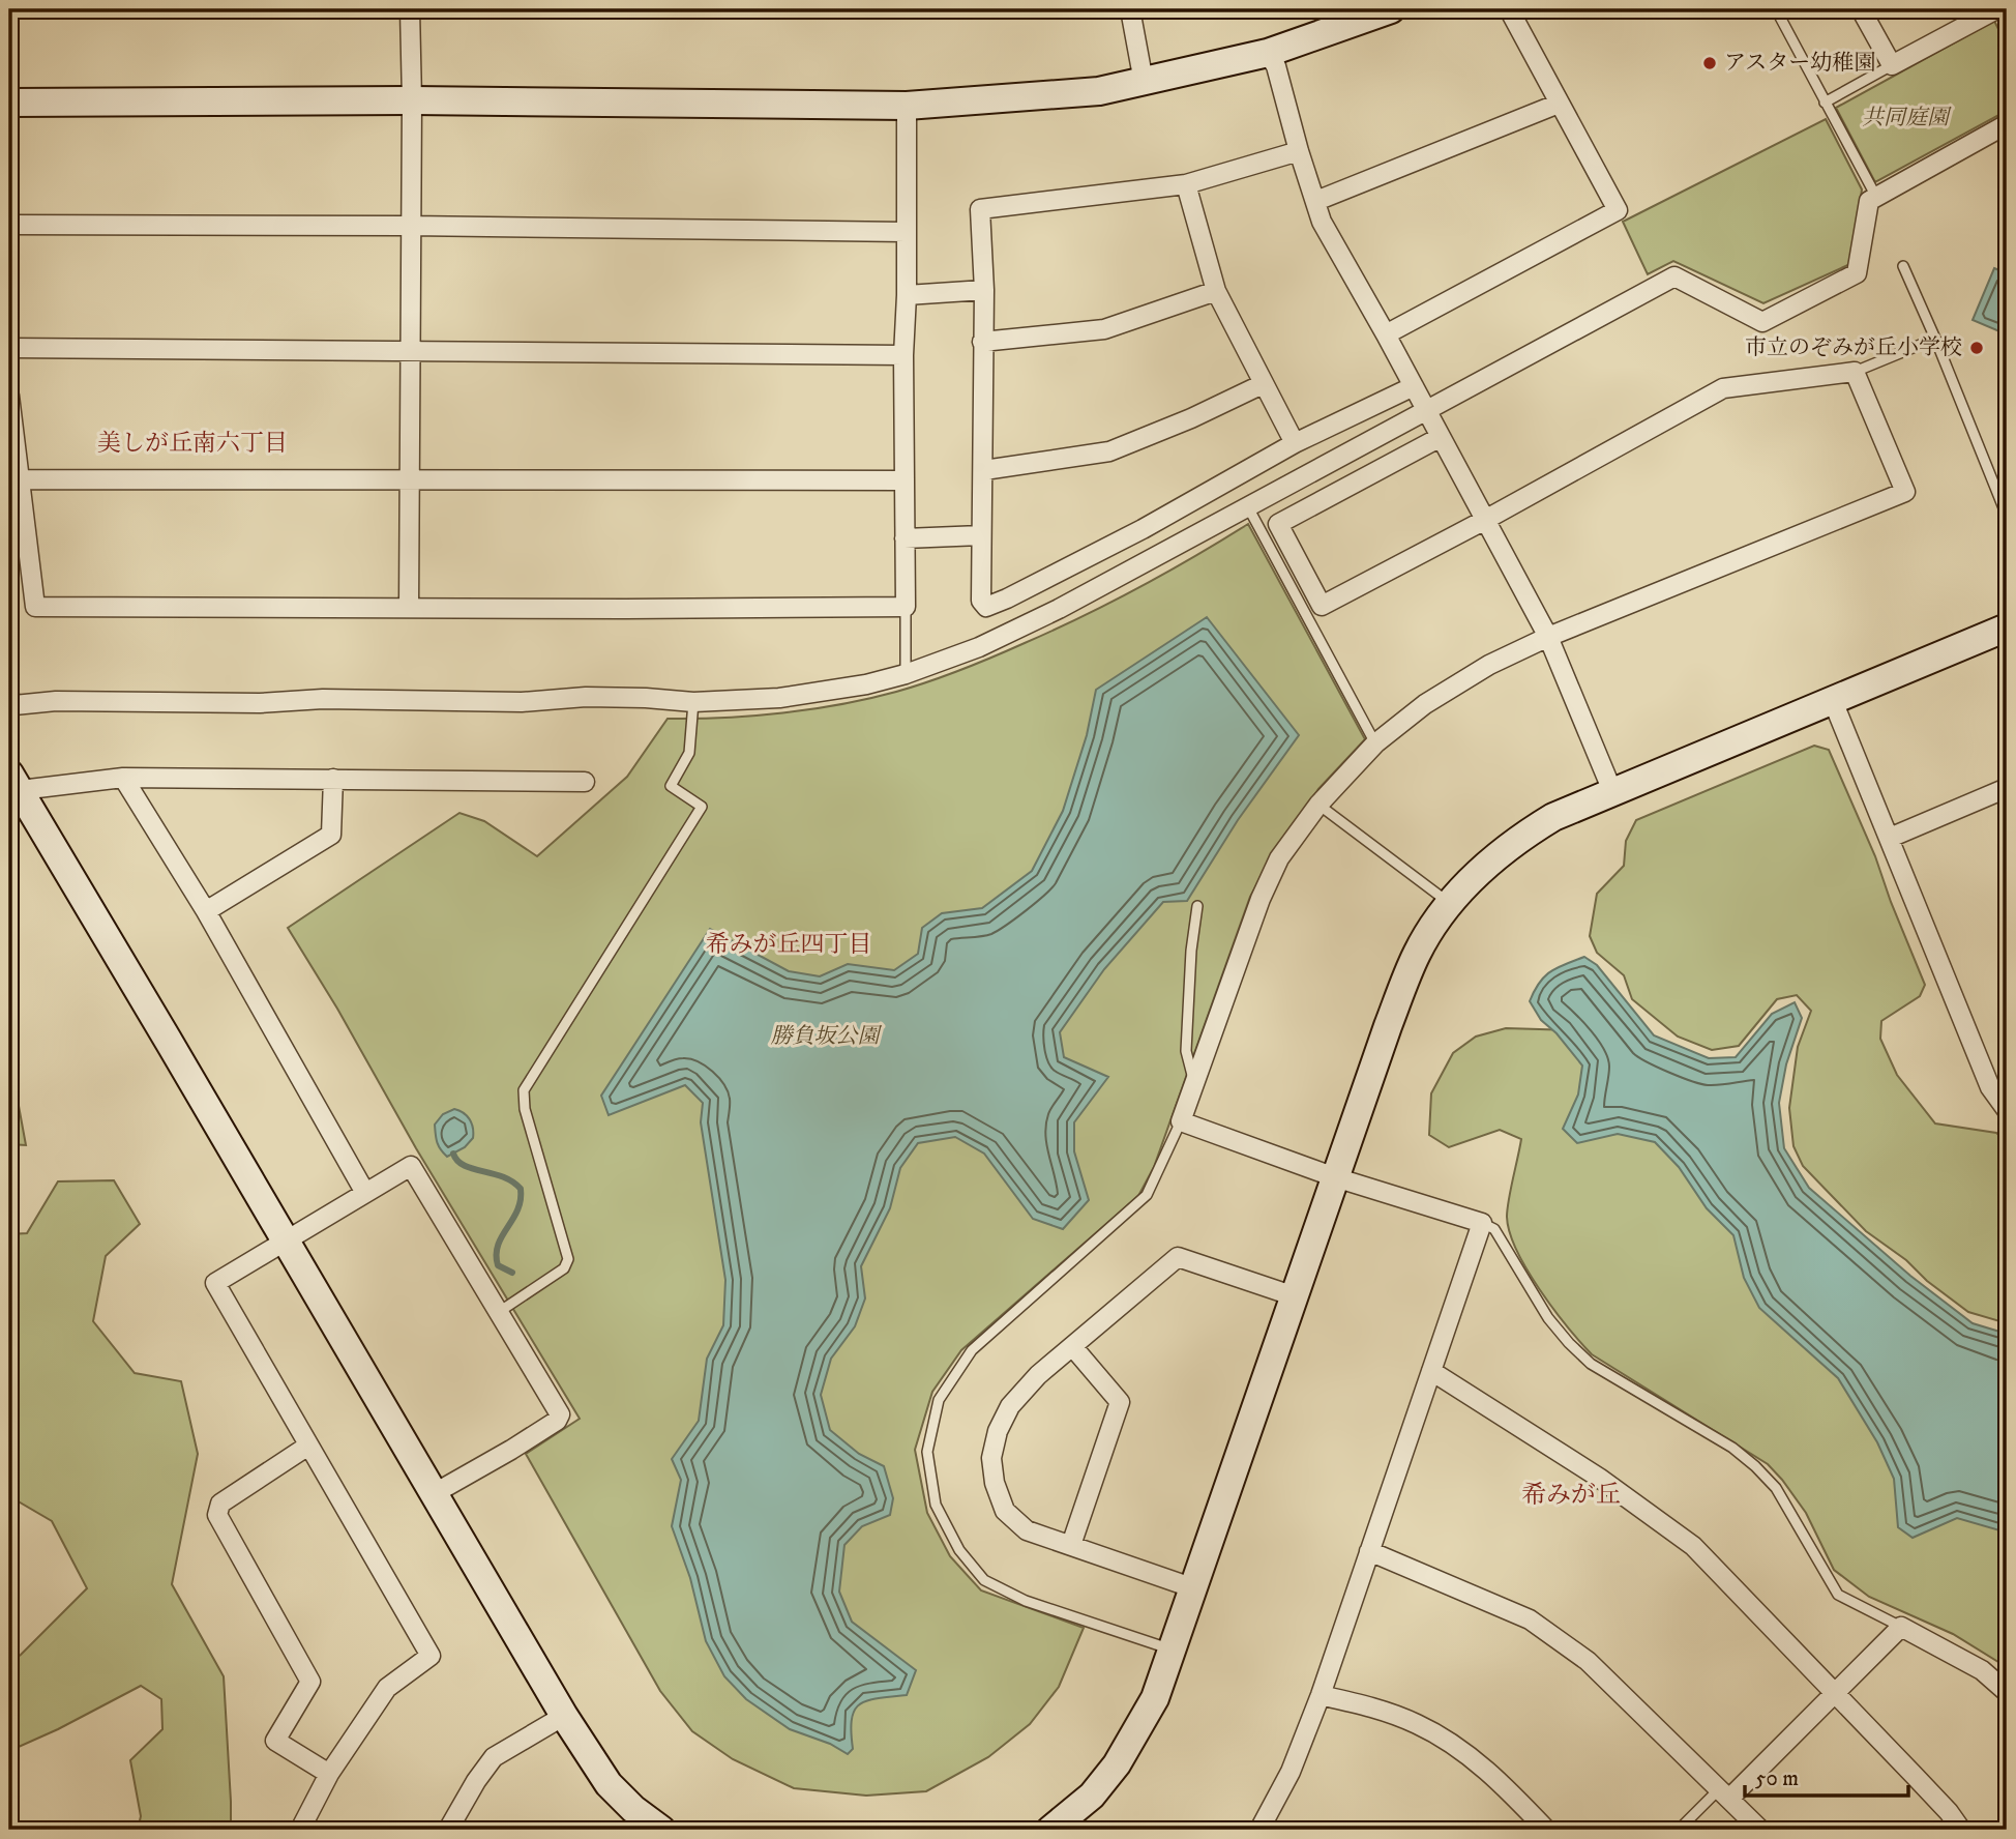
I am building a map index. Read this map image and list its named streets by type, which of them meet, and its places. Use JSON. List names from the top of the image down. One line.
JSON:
{"districts":["美しが丘南六丁目","希みが丘四丁目","希みが丘"],"parks":["共同庭園","勝負坂公園"],"places":["アスター幼稚園","市立のぞみが丘小学校"],"scale_bar":"50 m"}
